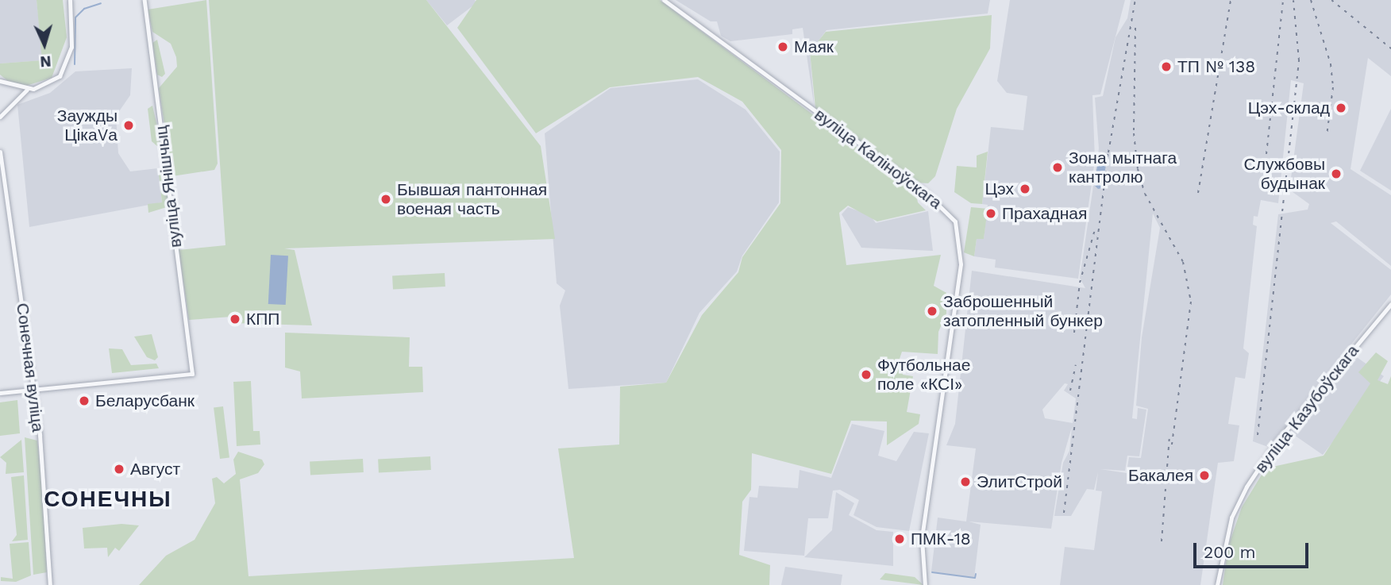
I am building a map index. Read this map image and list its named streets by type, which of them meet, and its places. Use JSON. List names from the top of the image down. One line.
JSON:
{"streets":{"street":["вуліца Каліноўскага","вуліца Янішчыц","Сонечная вуліца","вуліца Казубоўскага"]},"crossings":[["вуліца Янішчыц","Сонечная вуліца"]],"districts":["СОНЕЧНЫ"],"places":["Маяк","ТП № 138","Цэх-склад","Заужды ЦікаVа","Зона мытнага кантролю","Службовы будынак","Цэх","Бывшая пантонная военая часть","Прахадная","Заброшенный затопленный бункер","КПП","Футбольнае поле «КСІ»","Беларусбанк","Август","Бакалея","ЭлитСтрой","ПМК-18"],"scale_bar":"200 m","north":"bottom"}
